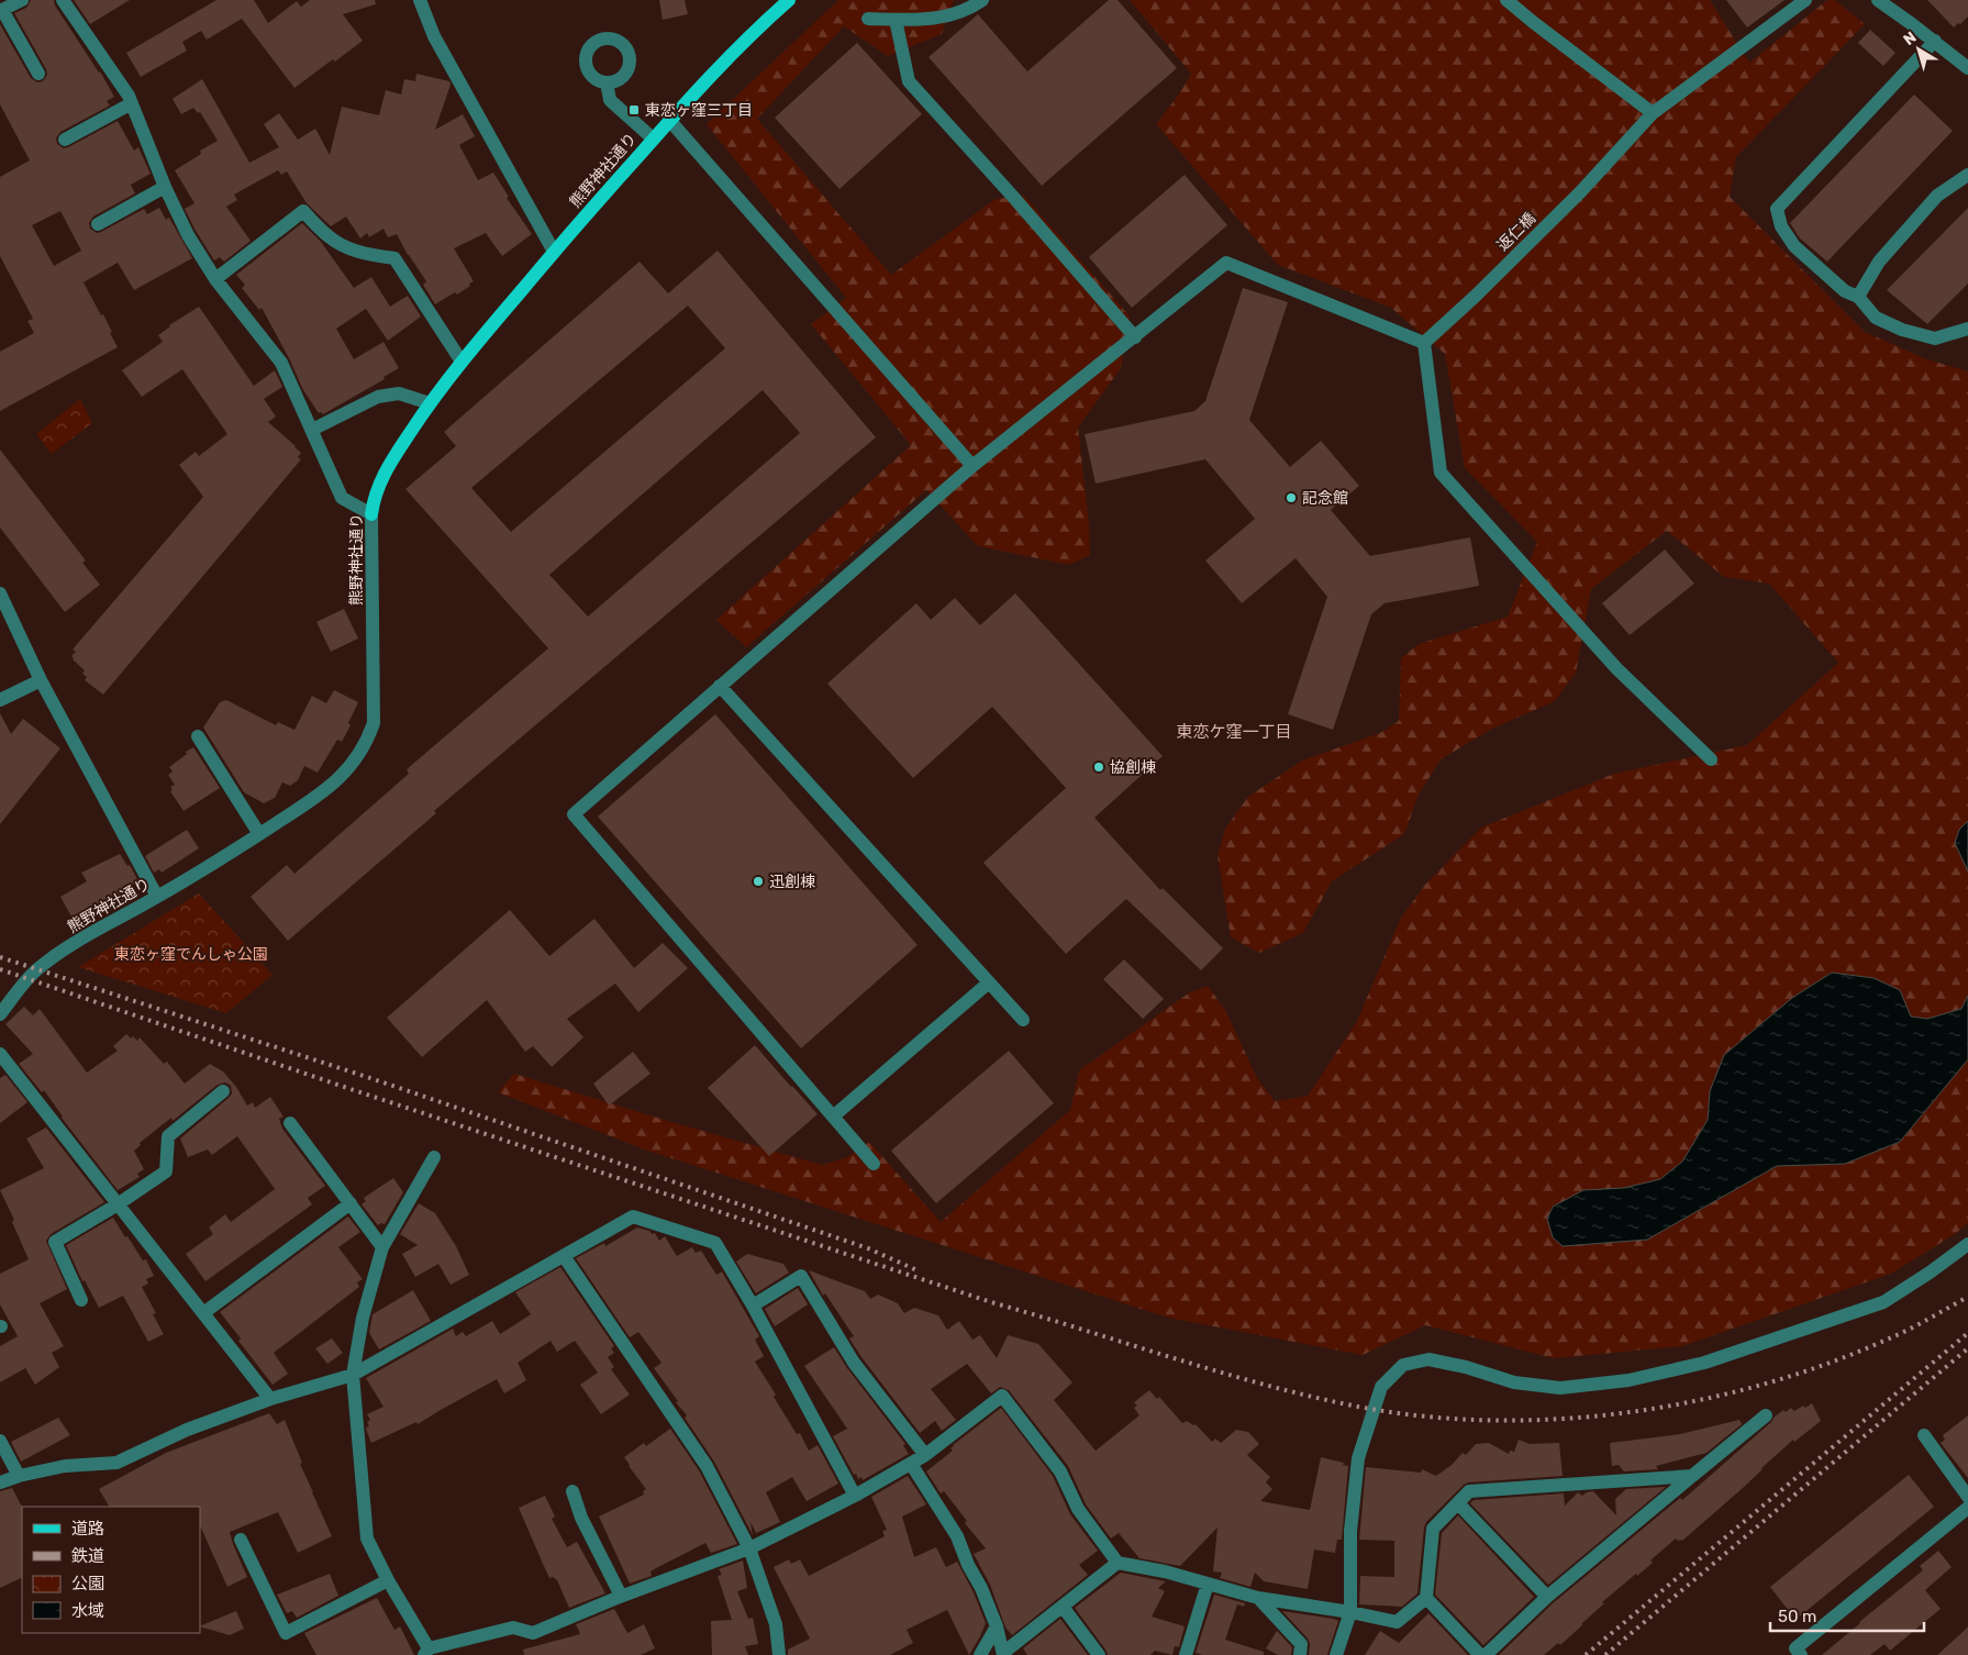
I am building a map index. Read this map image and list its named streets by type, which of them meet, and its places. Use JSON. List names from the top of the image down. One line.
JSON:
{"streets":{"main road":["熊野神社通り"],"street":["返仁橋"]},"districts":["東恋ケ窪一丁目"],"parks":["東恋ヶ窪でんしゃ公園"],"places":{"transit":["東恋ヶ窪三丁目"],"other":["記念館","協創棟","迅創棟"]},"legend":["道路","鉄道","公園","水域"],"scale_bar":"50 m","north":"top left"}
